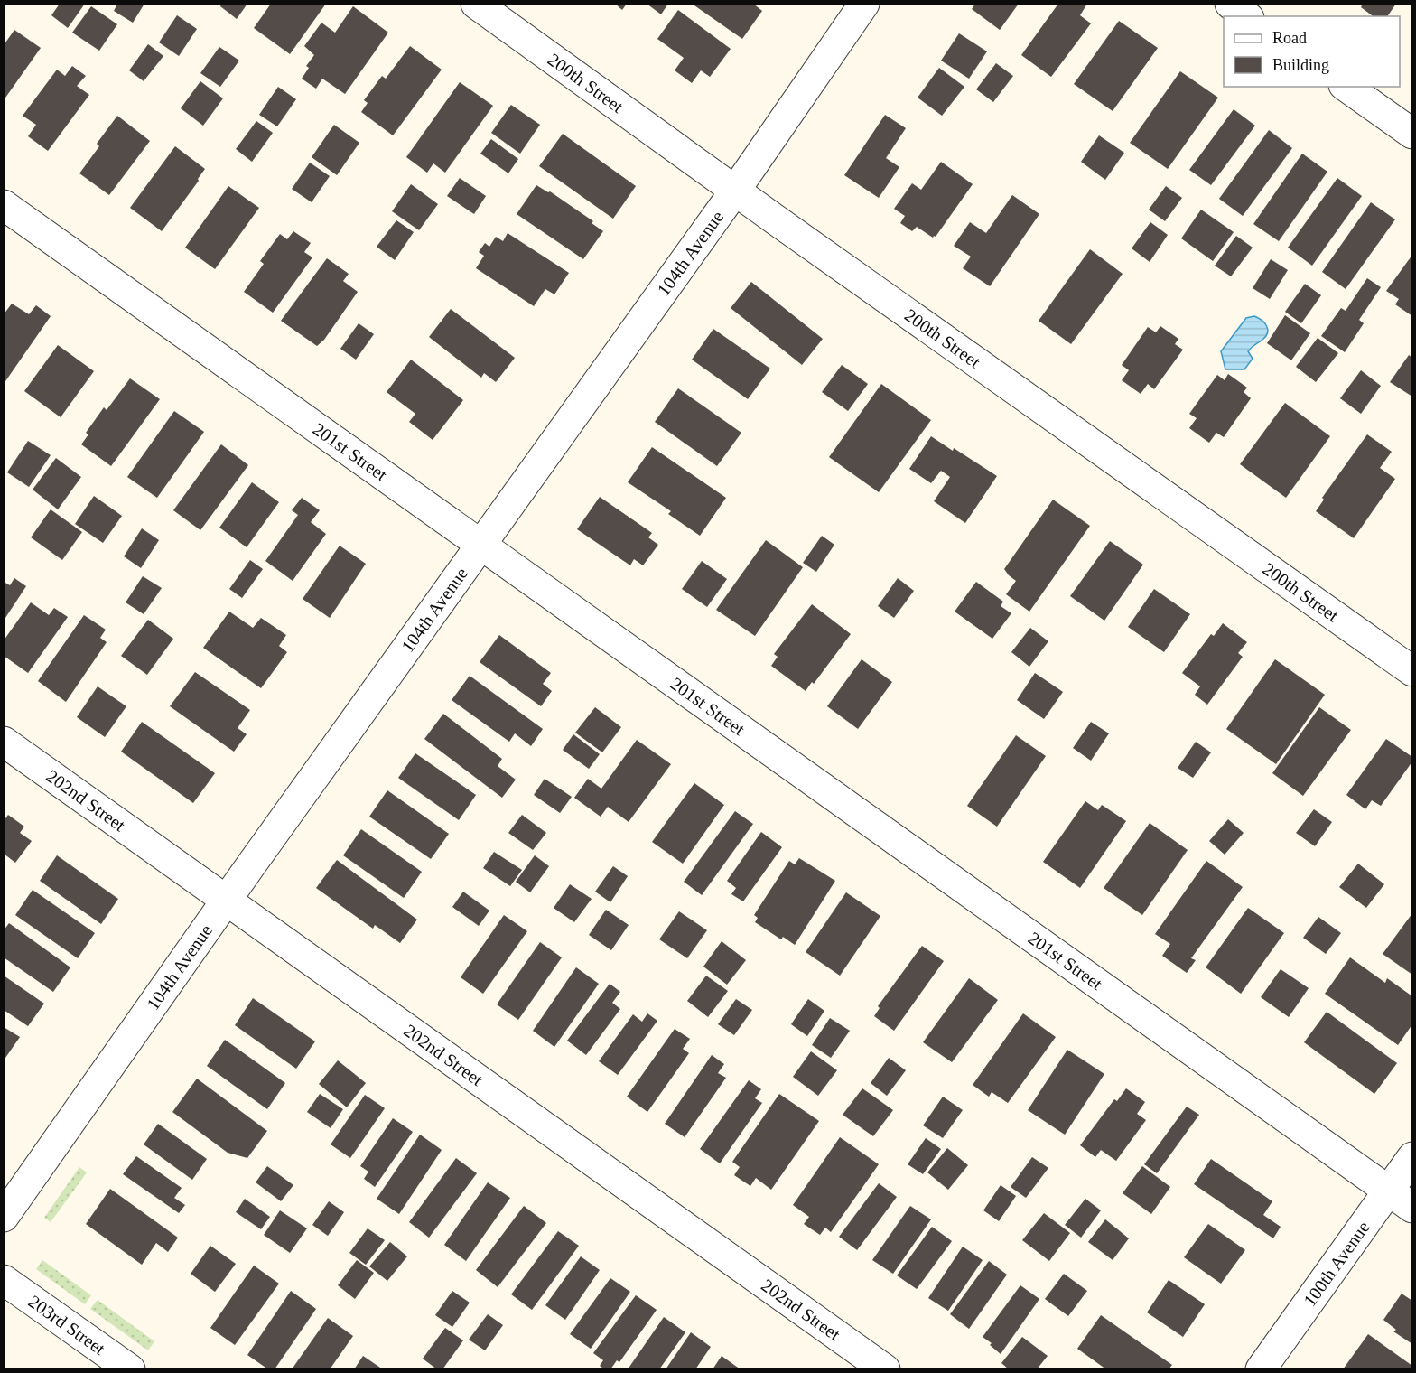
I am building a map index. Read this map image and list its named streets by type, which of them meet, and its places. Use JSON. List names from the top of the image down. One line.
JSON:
{"streets":{"street":["200th Street","104th Avenue","201st Street","202nd Street","100th Avenue","203rd Street"]},"crossings":[["200th Street","104th Avenue"],["104th Avenue","201st Street"],["104th Avenue","202nd Street"],["201st Street","100th Avenue"]],"legend":["Road","Building"]}
